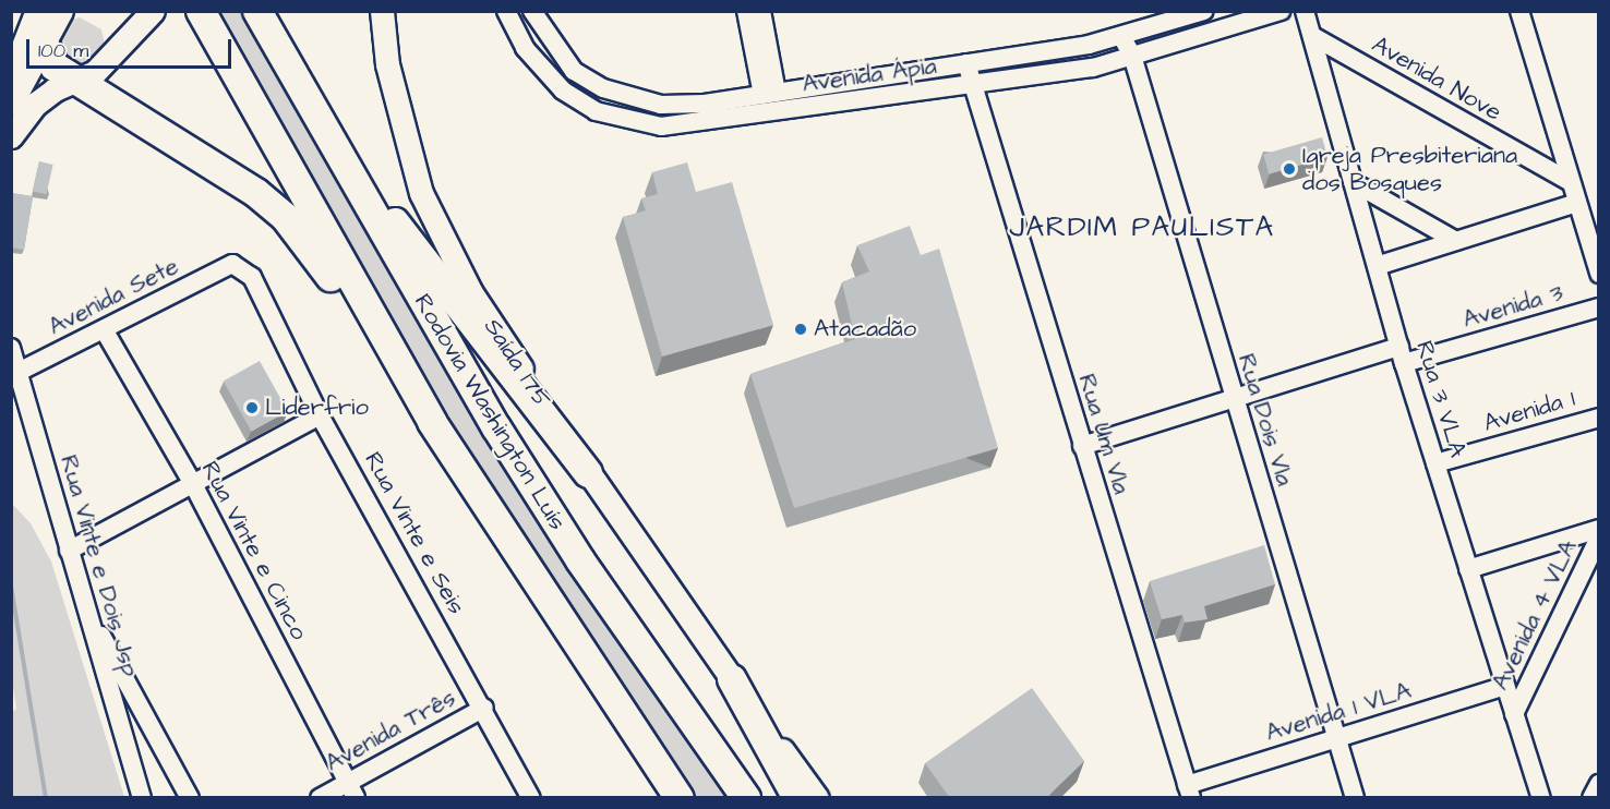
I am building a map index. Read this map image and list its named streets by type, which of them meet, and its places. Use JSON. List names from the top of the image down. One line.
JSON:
{"streets":{"highway":["Rodovia Washington Luís"],"main road":["Saída 175"],"street":["Avenida Ápia","Avenida Nove","Avenida Sete","Avenida 3","Rua 3 VLA","Avenida 1","Rua Dois Vla","Rua Um Vla","Rua Vinte e Seis","Rua Vinte e Cinco","Rua Vinte e Dois Jsp","Avenida 4 VLA","Avenida 1 VLA","Avenida Três"]},"crossings":[["Avenida Ápia","Rua Dois Vla"],["Avenida Ápia","Rua Um Vla"],["Avenida Nove","Rua 3 VLA"],["Avenida Sete","Rua Vinte e Seis"],["Avenida Sete","Rua Vinte e Cinco"],["Avenida Sete","Rua Vinte e Dois Jsp"],["Avenida 3","Rua 3 VLA"],["Avenida 3","Rua Dois Vla"],["Avenida 3","Rua Um Vla"],["Rua 3 VLA","Avenida 1"],["Rua 3 VLA","Avenida 4 VLA"],["Rua 3 VLA","Avenida 1 VLA"],["Rua Dois Vla","Avenida 1 VLA"],["Rua Um Vla","Avenida 1 VLA"],["Rua Vinte e Seis","Avenida Três"],["Rua Vinte e Cinco","Avenida Três"]],"districts":["JARDIM PAULISTA"],"places":["Igreja Presbiteriana dos Bosques","Atacadão","Liderfrio"],"scale_bar":"100 m"}
